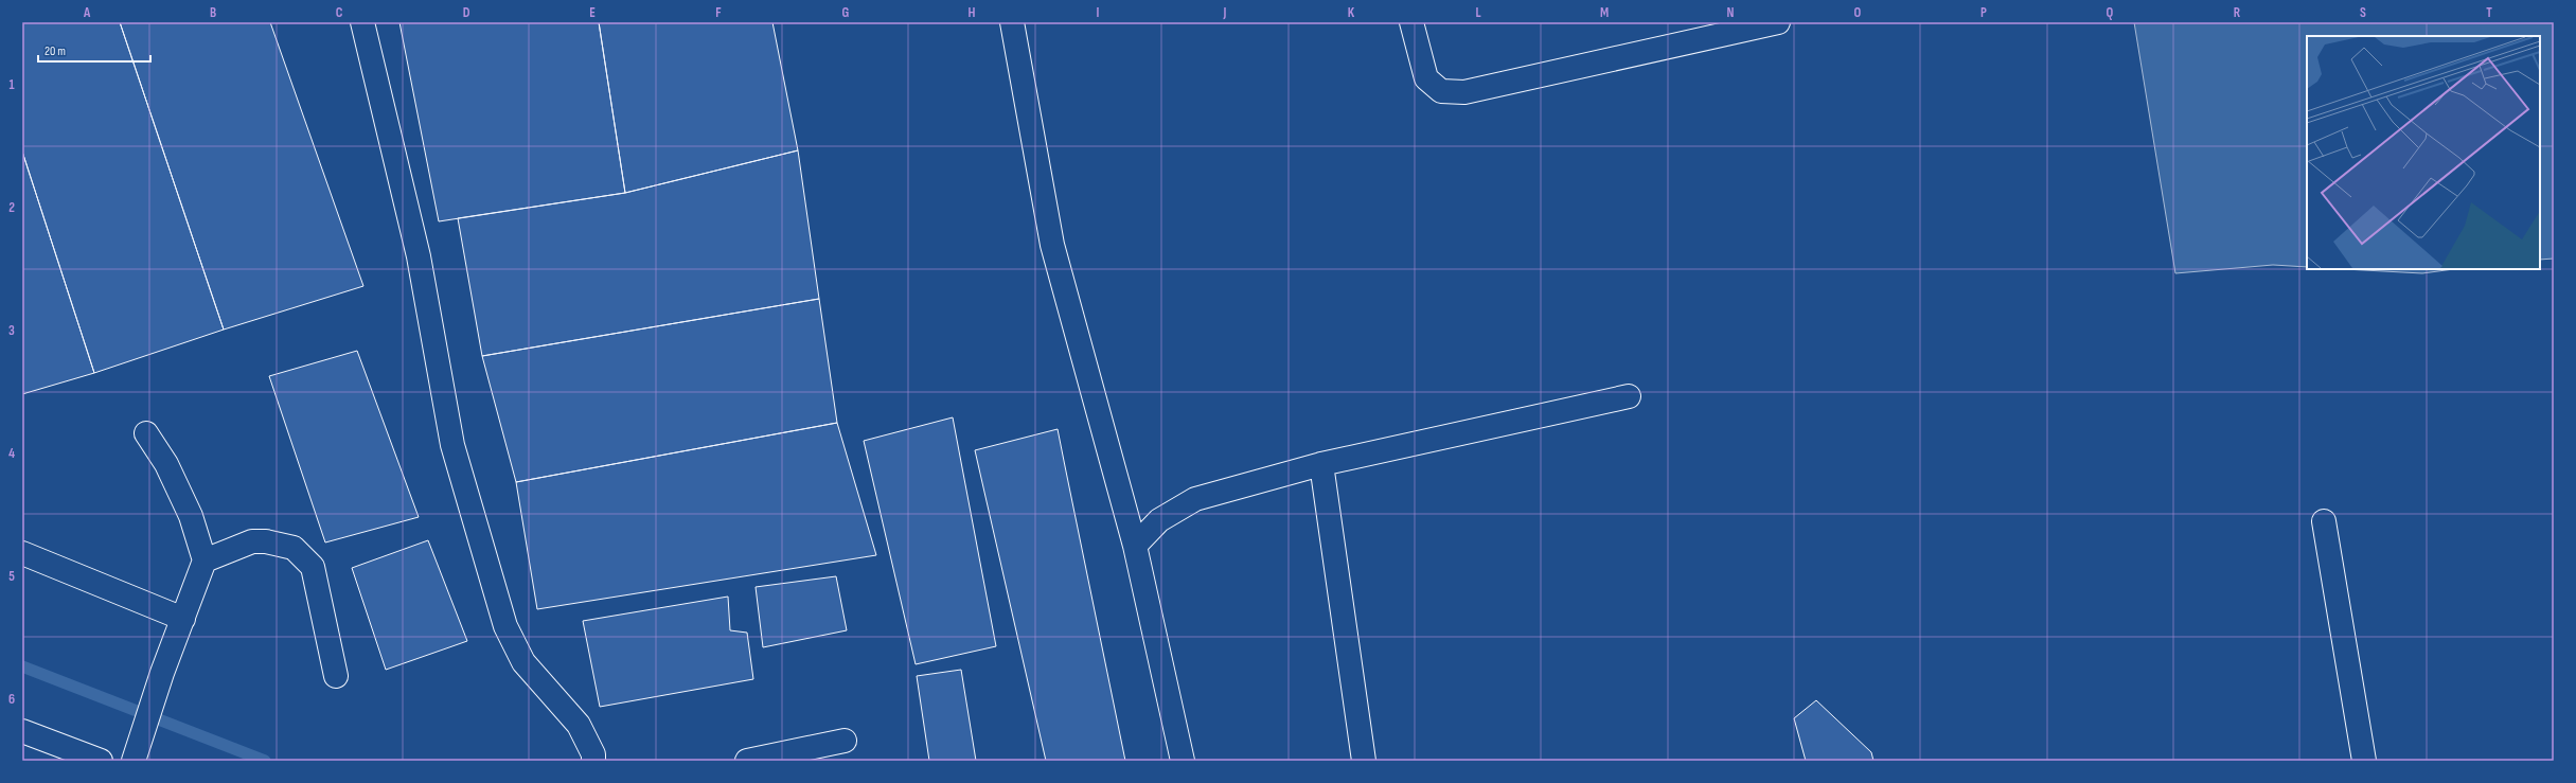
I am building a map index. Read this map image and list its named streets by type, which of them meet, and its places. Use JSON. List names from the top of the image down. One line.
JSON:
{"scale_bar":"20 m","grid":{"columns":["A","B","C","D","E","F","G","H","I","J","K","L","M","N","O","P","Q","R","S","T"],"rows":["1","2","3","4","5","6"]}}
